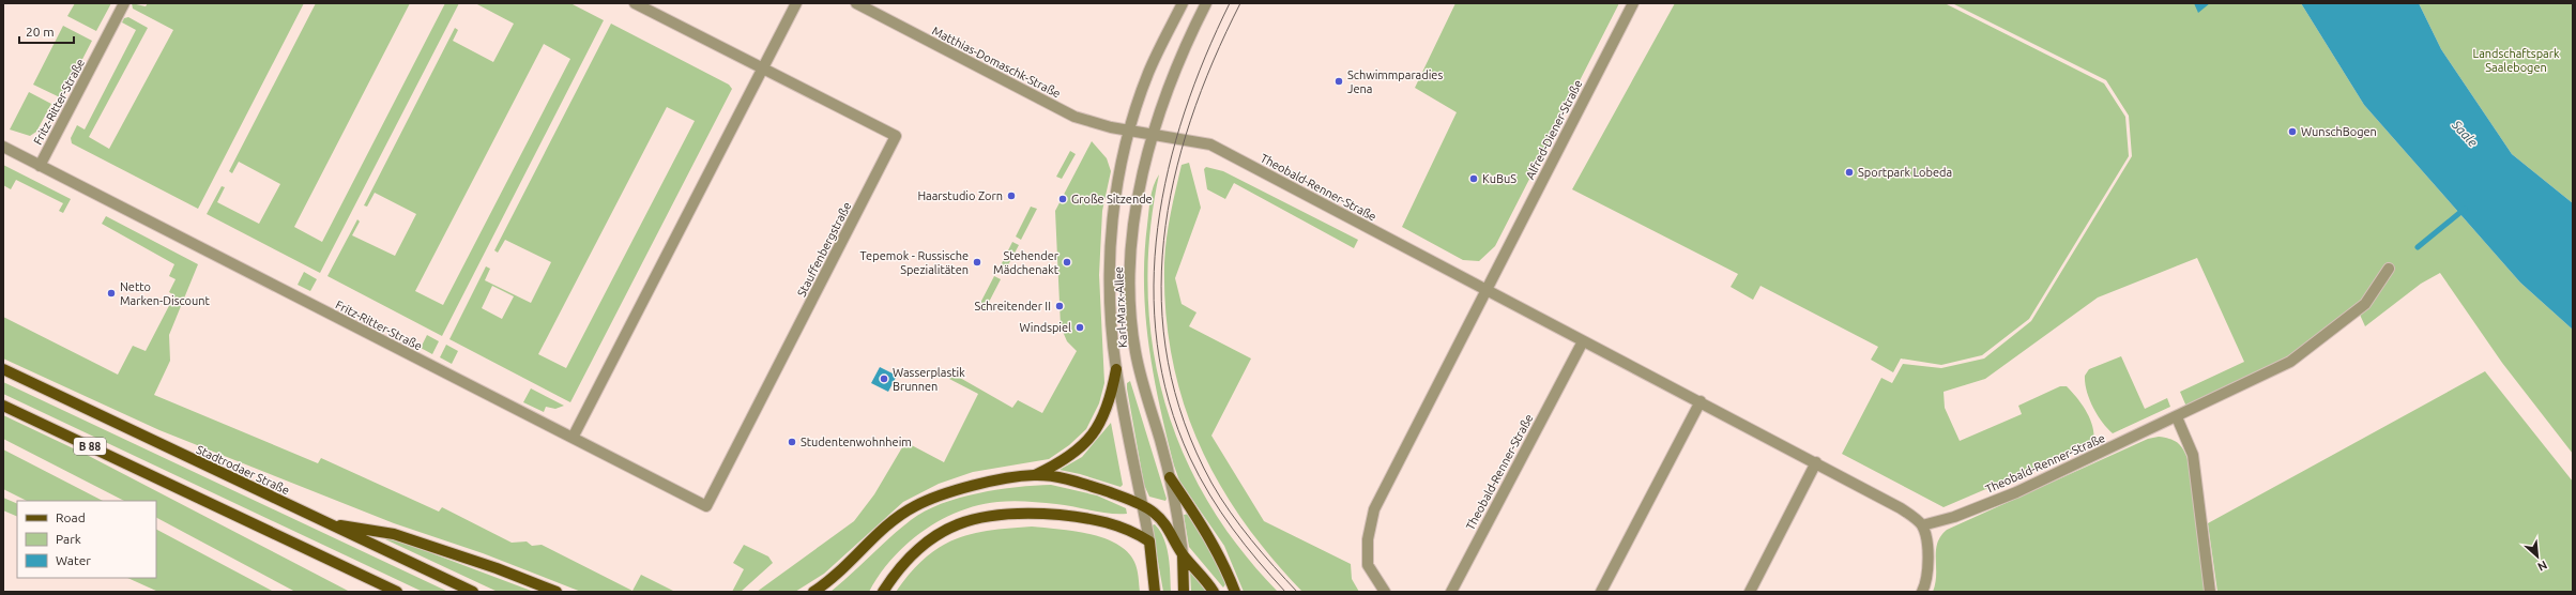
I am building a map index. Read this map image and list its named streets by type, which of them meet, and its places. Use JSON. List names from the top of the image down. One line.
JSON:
{"streets":{"main road":["Karl-Marx-Allee","B 88","Stadtrodaer Straße"],"street":["Matthias-Domaschk-Straße","Fritz-Ritter-Straße","Alfred-Diener-Straße","Theobald-Renner-Straße","Stauffenbergstraße"]},"crossings":[["Matthias-Domaschk-Straße","Theobald-Renner-Straße"],["Matthias-Domaschk-Straße","Karl-Marx-Allee"],["Fritz-Ritter-Straße","Stauffenbergstraße"],["Alfred-Diener-Straße","Theobald-Renner-Straße"],["Theobald-Renner-Straße","Karl-Marx-Allee"]],"water":["Saale"],"parks":["Landschaftspark Saalebogen"],"places":["Schwimmparadies Jena","WunschBogen","Sportpark Lobeda","KuBuS","Haarstudio Zorn","Große Sitzende","Tepemok - Russische Spezialitäten","Stehender Mädchenakt","Netto Marken-Discount","Schreitender II","Windspiel","Wasserplastik Brunnen","Studentenwohnheim"],"legend":["Road","Park","Water"],"scale_bar":"20 m","north":"bottom right"}
